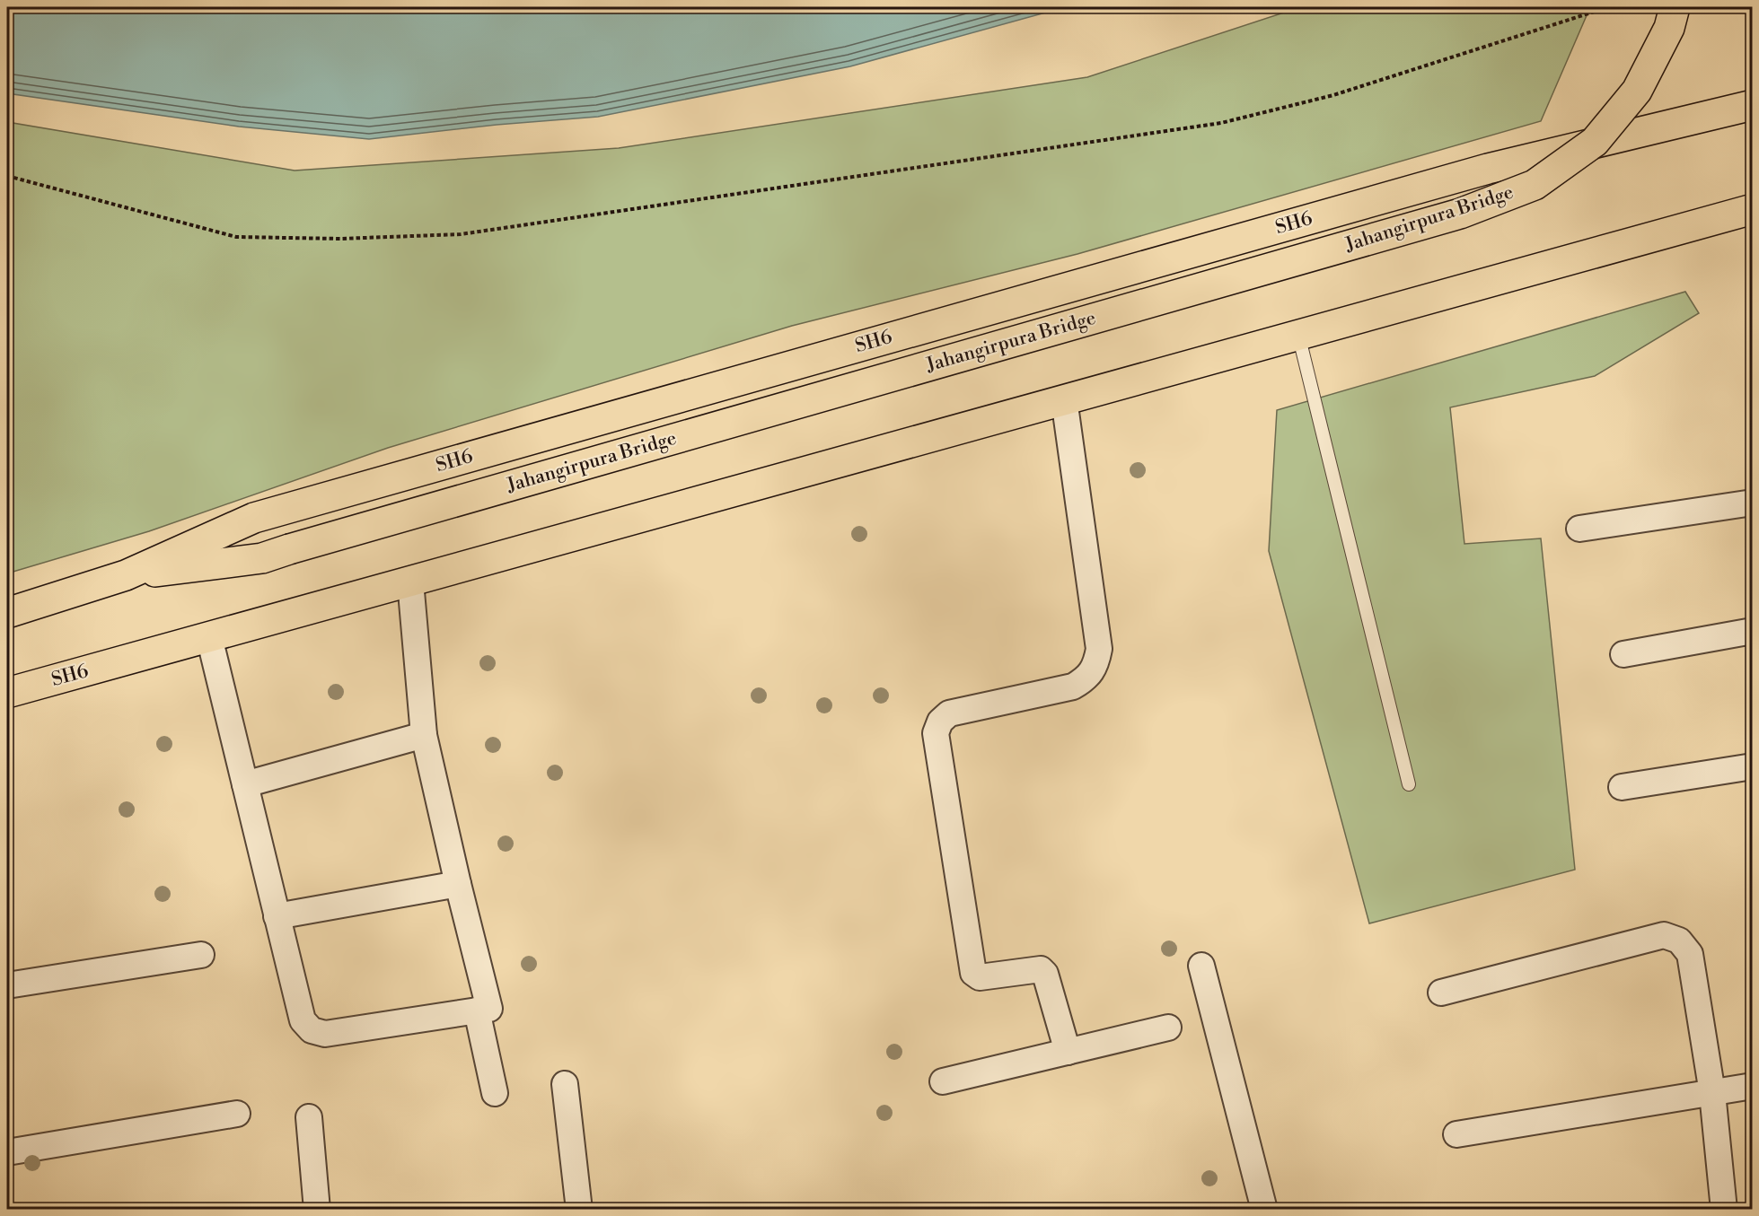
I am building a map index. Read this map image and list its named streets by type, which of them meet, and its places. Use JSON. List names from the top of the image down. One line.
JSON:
{"streets":{"main road":["Jahangirpura Bridge","SH6"]},"crossings":[["Jahangirpura Bridge","SH6"]]}
